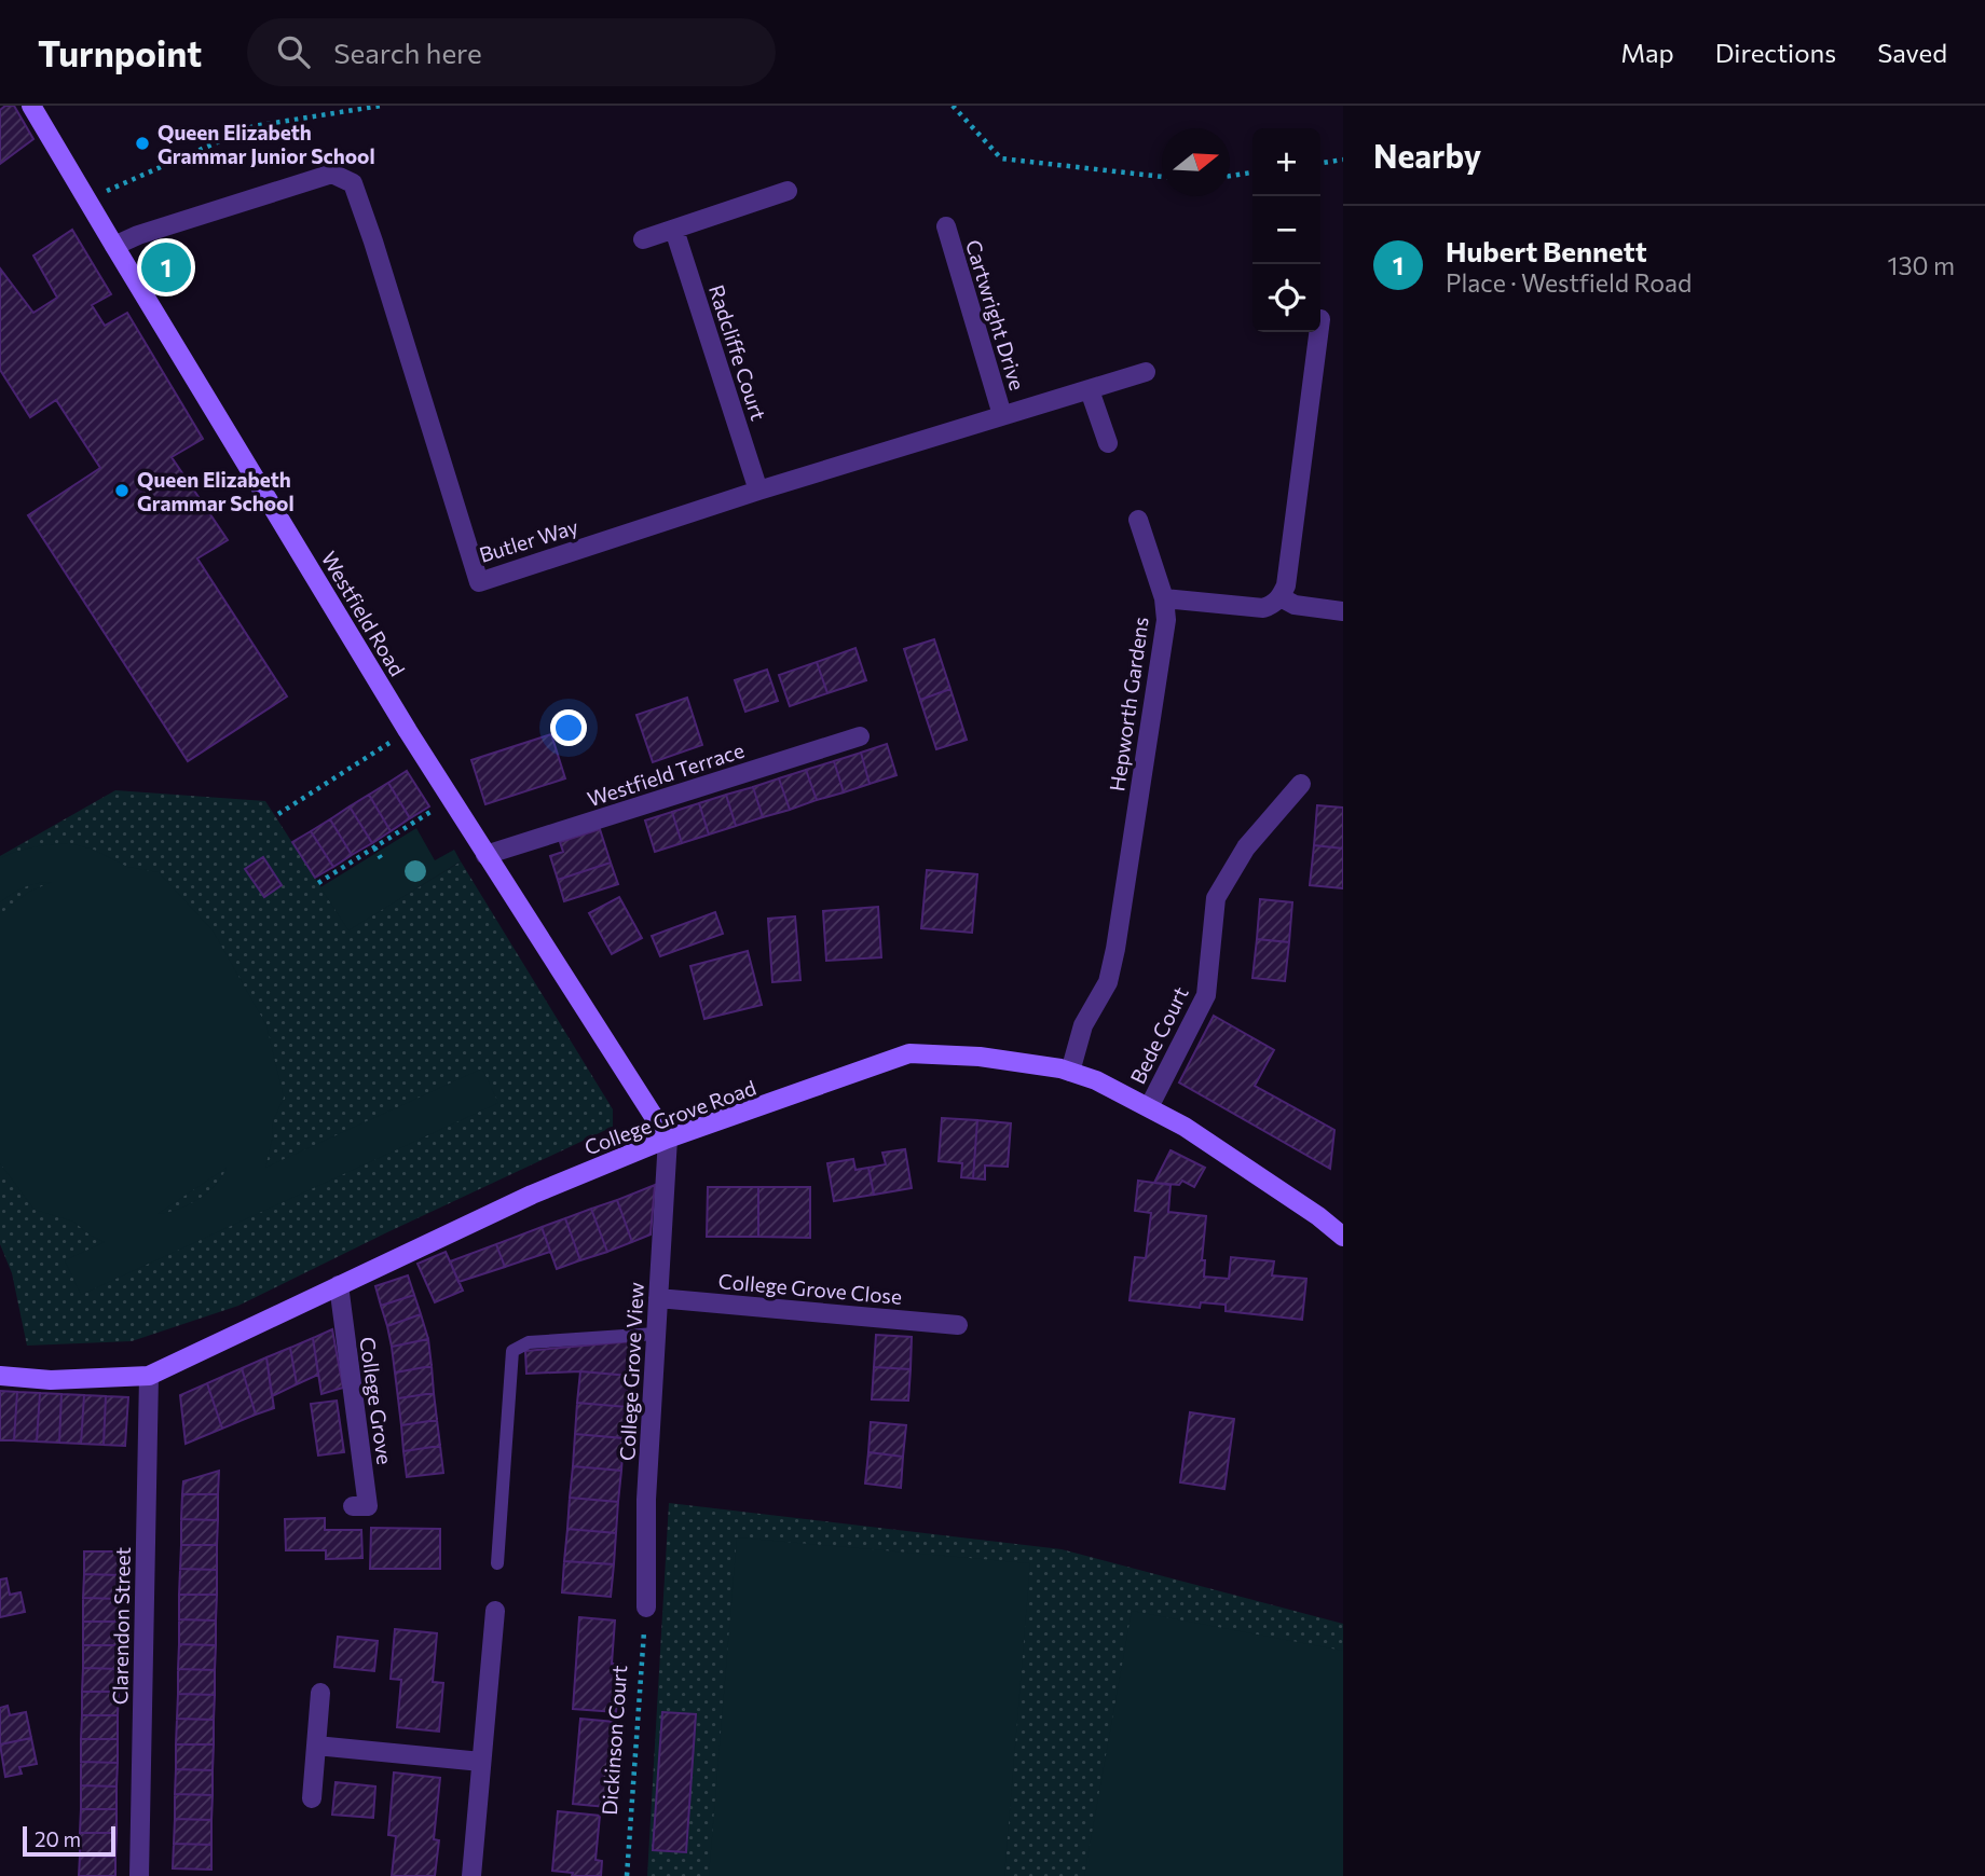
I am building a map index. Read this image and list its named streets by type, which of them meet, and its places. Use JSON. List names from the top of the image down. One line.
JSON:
{"streets":{"street":["Cartwright Drive","Radcliffe Court","Butler Way","Westfield Road","Hepworth Gardens","Westfield Terrace","Bede Court","College Grove Road","College Grove Close","College Grove View","College Grove","Clarendon Street"],"path":["Dickinson Court"]},"crossings":[["Cartwright Drive","Butler Way"],["Radcliffe Court","Butler Way"],["Butler Way","Westfield Road"],["Westfield Road","Westfield Terrace"],["Westfield Road","College Grove Road"],["Westfield Road","College Grove View"],["Hepworth Gardens","College Grove Road"],["Bede Court","College Grove Road"],["College Grove Road","College Grove View"],["College Grove Road","College Grove"],["College Grove Road","Clarendon Street"],["College Grove Close","College Grove View"],["College Grove View","Dickinson Court"]],"places":["Queen Elizabeth Grammar Junior School","Queen Elizabeth Grammar School"],"scale_bar":"20 m","north":"right","page":{"header":"Turnpoint","search":"Search here","nav":["Map","Directions","Saved"],"heading":"Nearby","map_buttons":["+","−"],"list":[{"mark":"1","name":"Hubert Bennett","note":"Place · Westfield Road","value":"130 m"}],"pins":"1","scale":"20 m"}}
